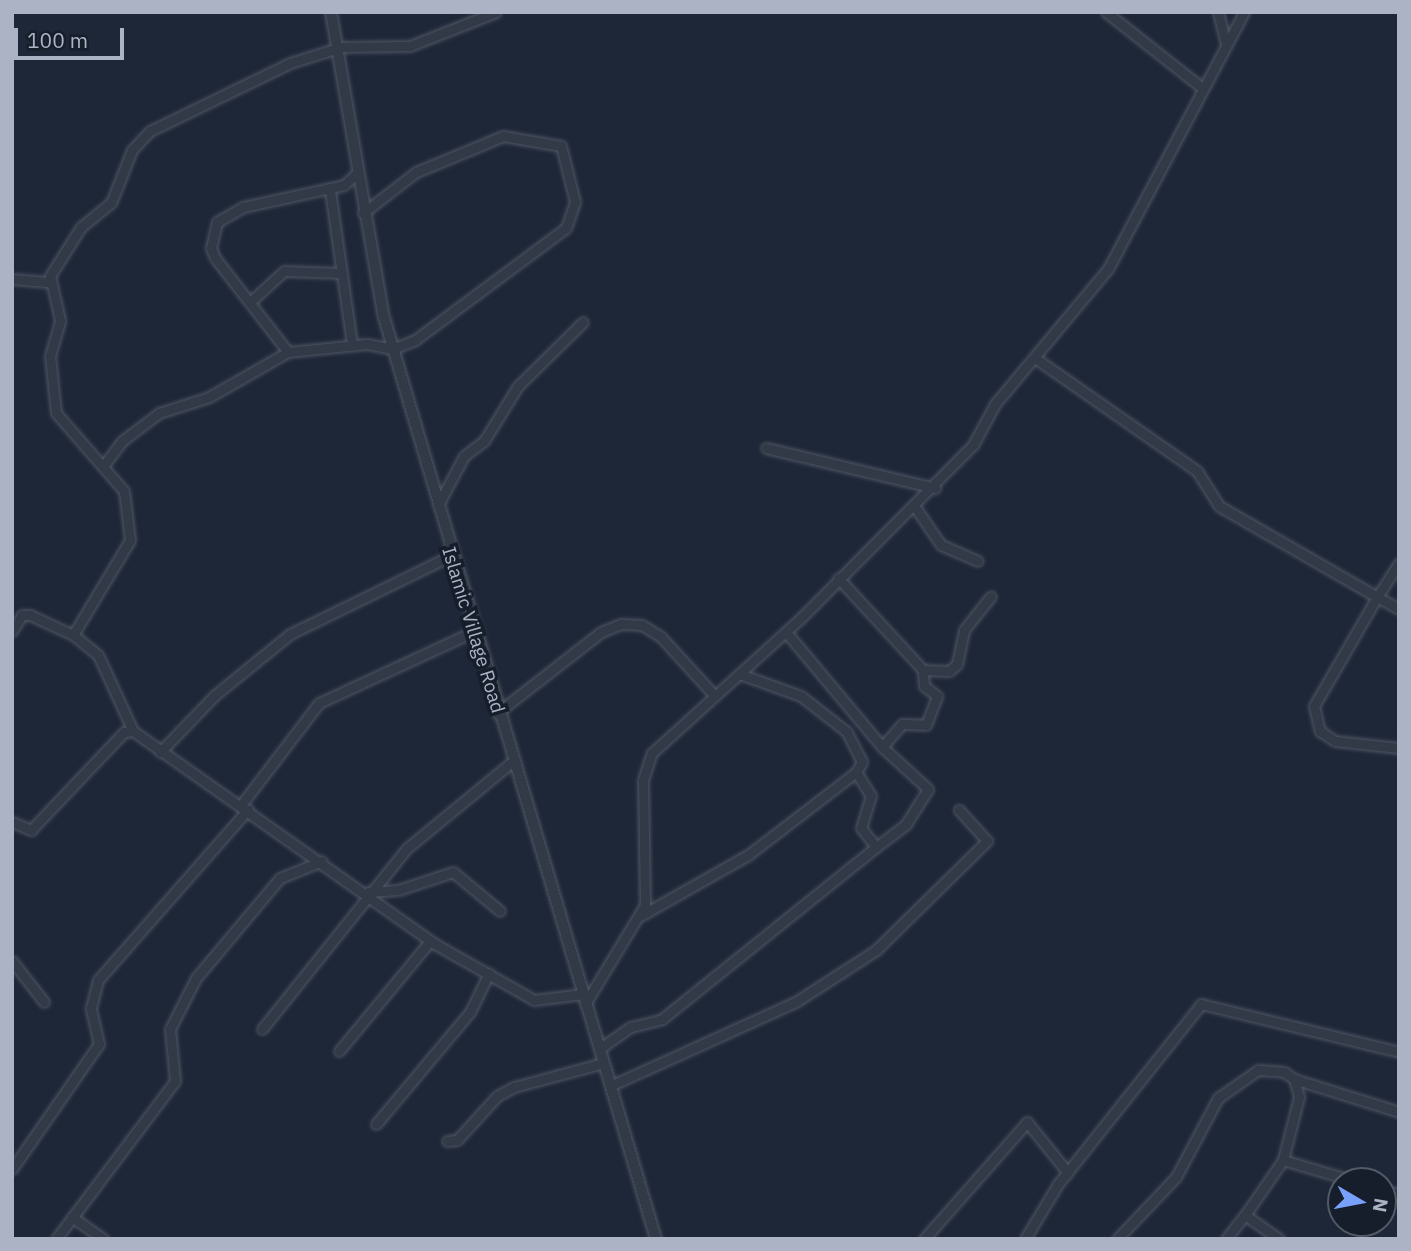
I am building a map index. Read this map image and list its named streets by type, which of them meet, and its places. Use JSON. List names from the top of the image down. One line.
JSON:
{"streets":{"street":["Islamic Village Road"]},"scale_bar":"100 m","north":"right"}
